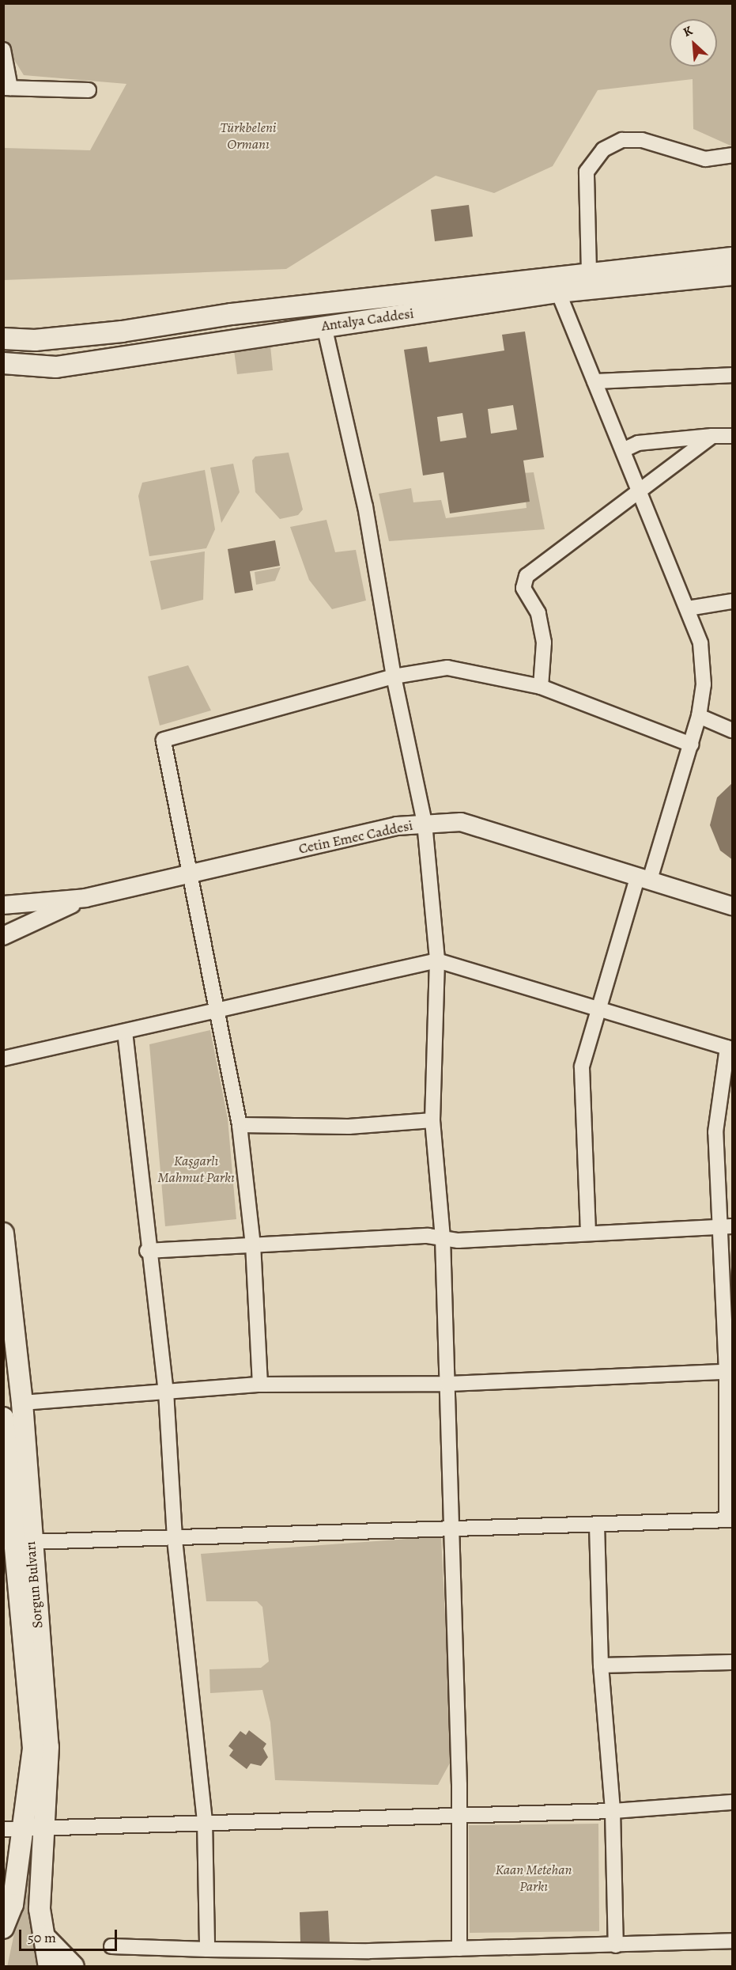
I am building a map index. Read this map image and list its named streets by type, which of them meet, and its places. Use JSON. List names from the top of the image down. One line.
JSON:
{"streets":{"main road":["Antalya Caddesi","Sorgun Bulvarı"],"street":["Cetin Emec Caddesi"]},"parks":["Türkbeleni Ormanı","Kaşgarlı Mahmut Parkı","Kaan Metehan Parkı"],"scale_bar":"50 m","north":"top left"}
